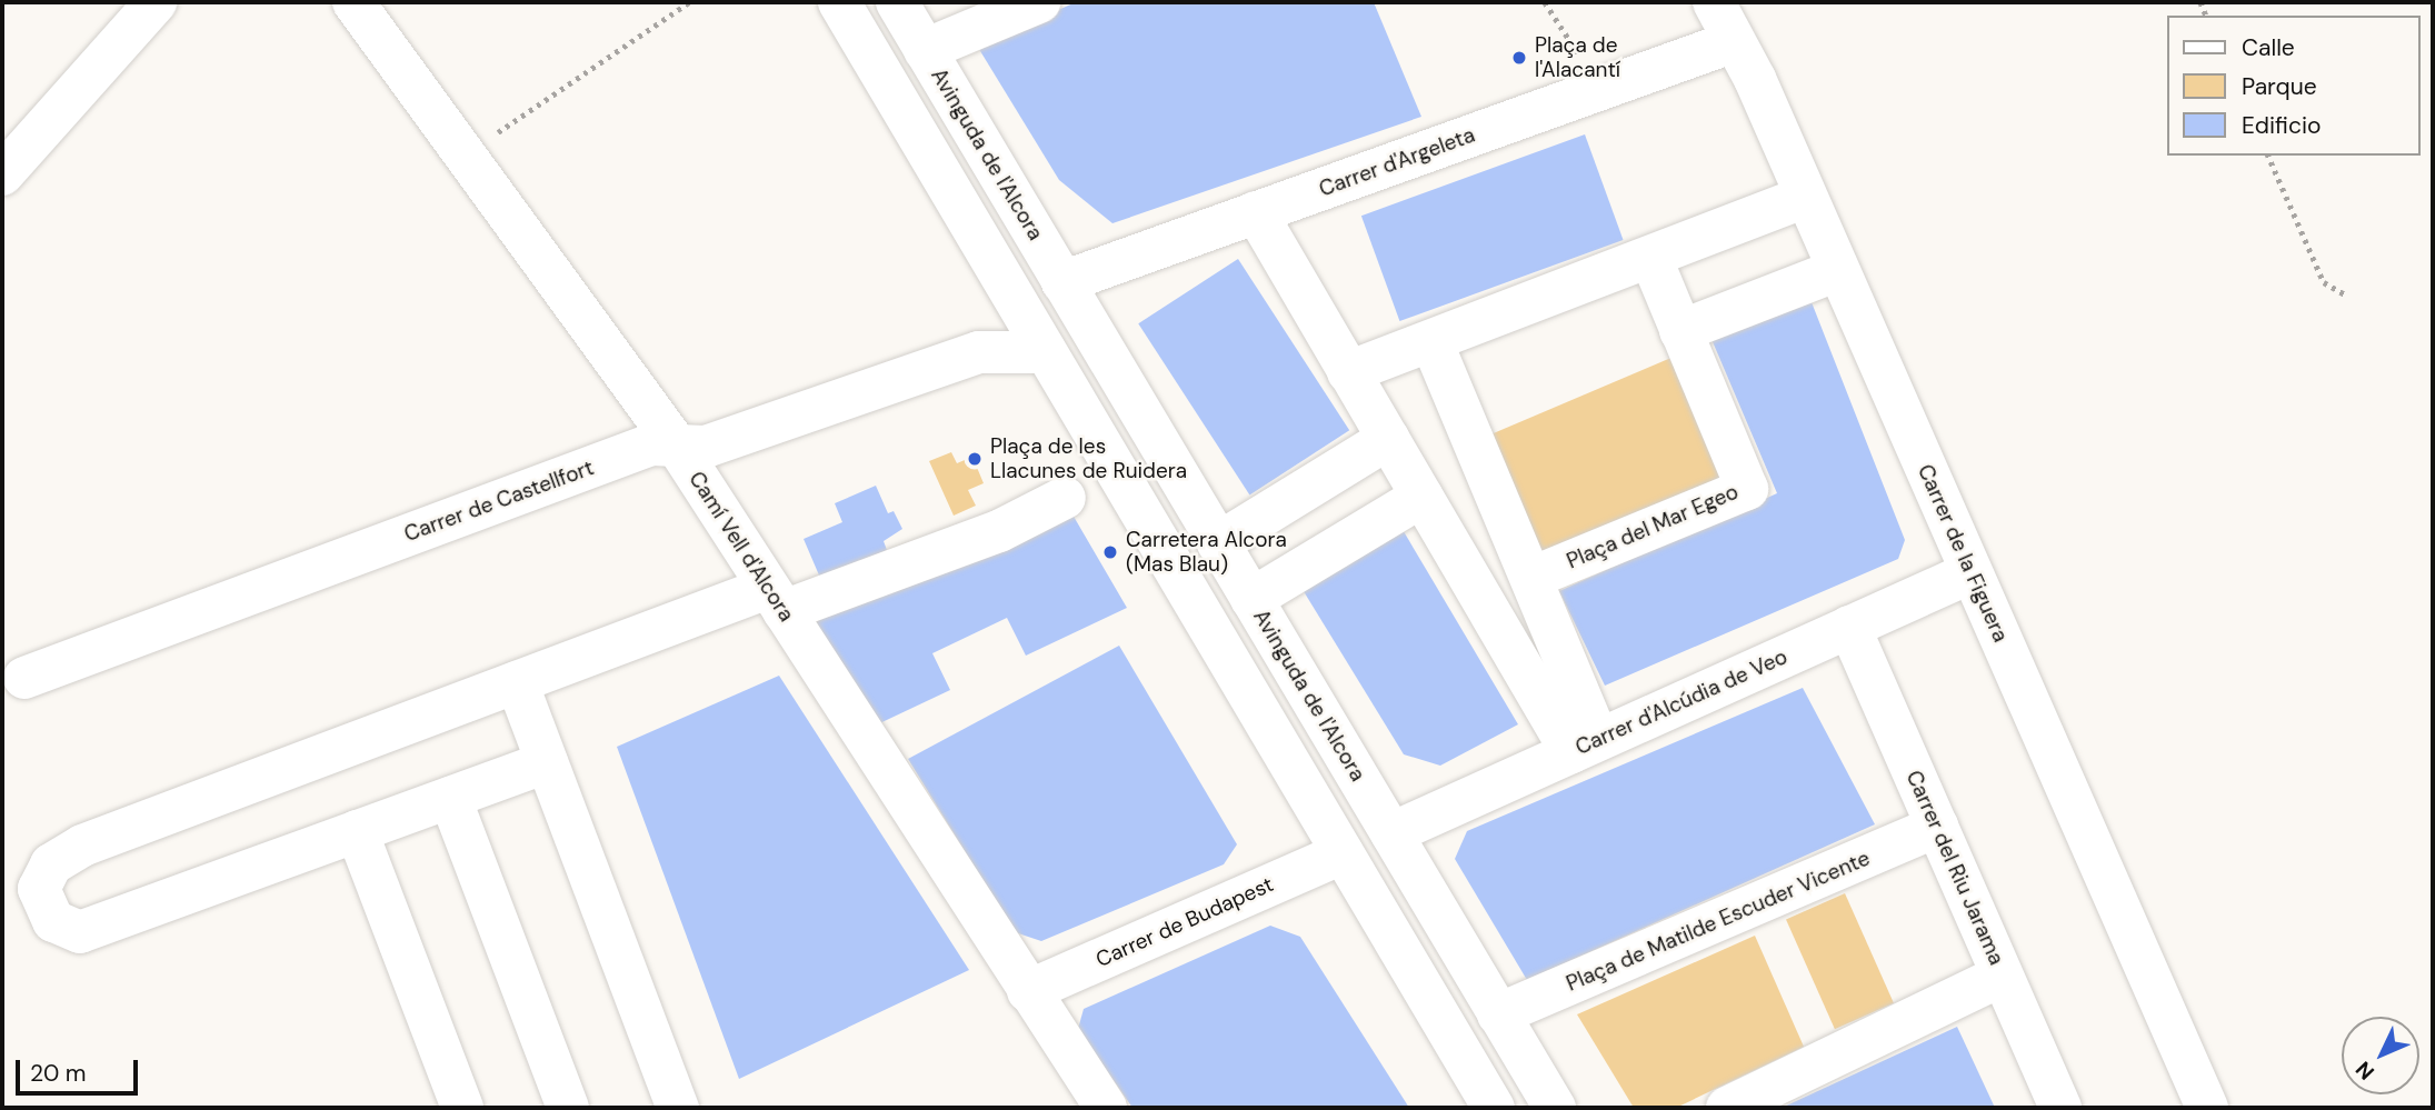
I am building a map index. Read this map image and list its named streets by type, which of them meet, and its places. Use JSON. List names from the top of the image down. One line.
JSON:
{"streets":{"street":["Avinguda de l'Alcora","Carrer d'Argeleta","Carrer de Castellfort","Plaça del Mar Egeo","Camí Vell d'Alcora","Carrer de la Figuera","Carrer d'Alcúdia de Veo","Carrer del Riu Jarama","Plaça de Matilde Escuder Vicente","Carrer de Budapest"]},"crossings":[["Avinguda de l'Alcora","Carrer d'Argeleta"],["Avinguda de l'Alcora","Carrer d'Alcúdia de Veo"],["Avinguda de l'Alcora","Plaça de Matilde Escuder Vicente"],["Carrer d'Argeleta","Carrer de la Figuera"],["Carrer de Castellfort","Camí Vell d'Alcora"],["Camí Vell d'Alcora","Carrer de Budapest"],["Carrer de la Figuera","Carrer d'Alcúdia de Veo"],["Carrer d'Alcúdia de Veo","Carrer del Riu Jarama"],["Carrer del Riu Jarama","Plaça de Matilde Escuder Vicente"]],"places":["Plaça de l'Alacantí","Plaça de les Llacunes de Ruidera","Carretera Alcora (Mas Blau)"],"legend":["Calle","Parque","Edificio"],"scale_bar":"20 m","north":"bottom left"}
